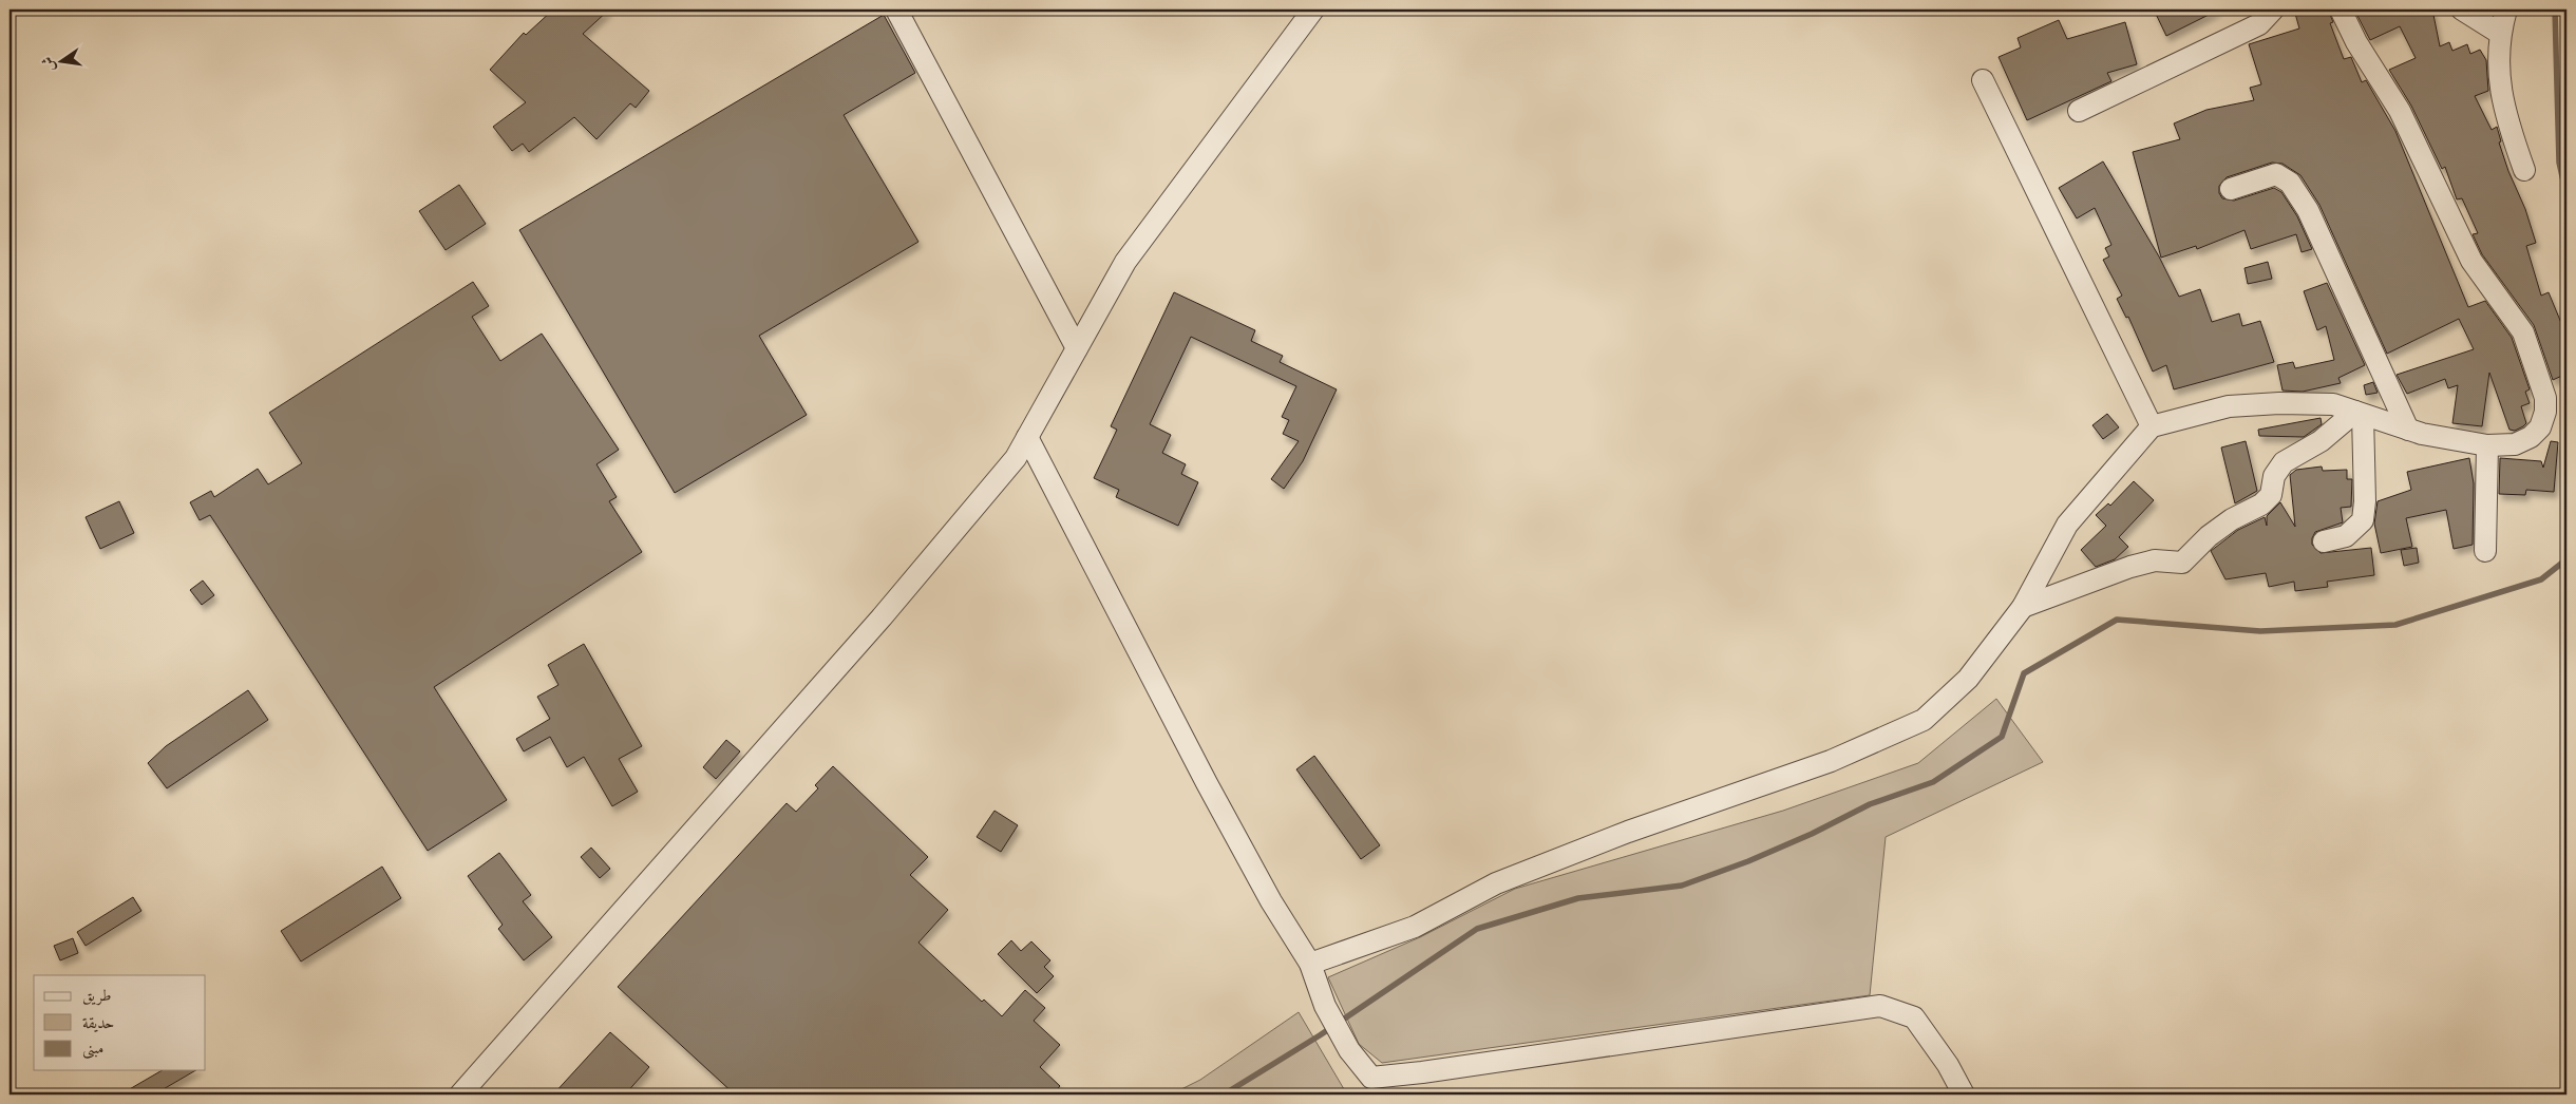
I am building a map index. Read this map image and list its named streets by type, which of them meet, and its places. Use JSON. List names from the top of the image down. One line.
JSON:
{"legend":["طريق","حديقة","مبنى"],"north":"left"}
